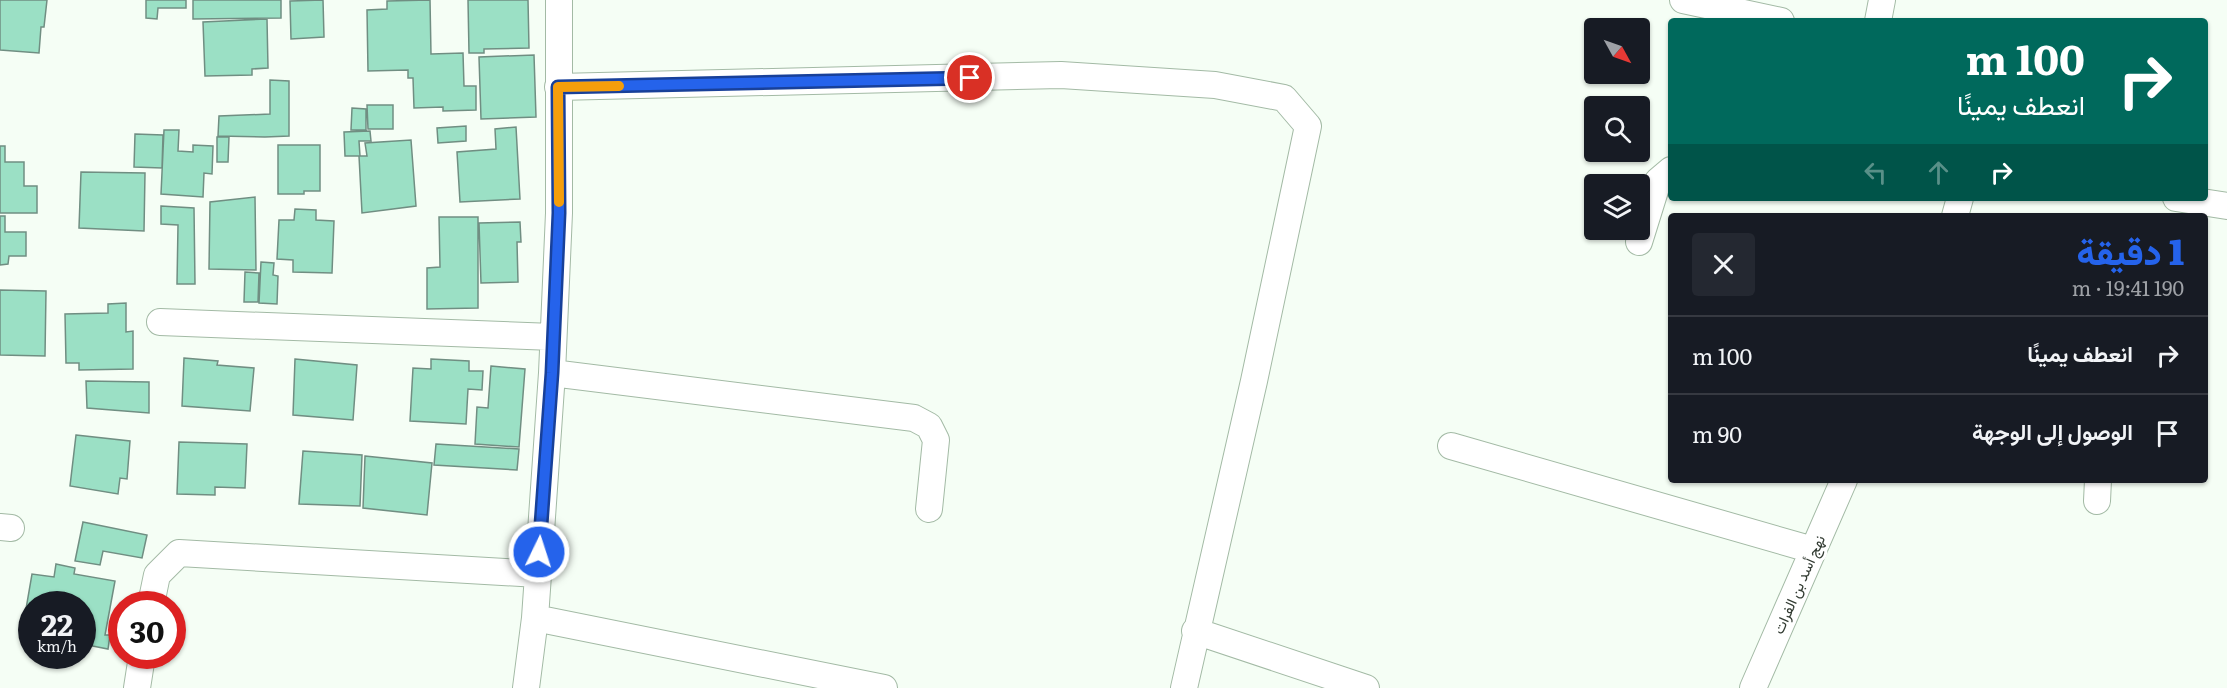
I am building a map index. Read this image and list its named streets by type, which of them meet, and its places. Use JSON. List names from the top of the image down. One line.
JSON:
{"streets":{"street":["نهج أسد بن الفرات"]},"north":"bottom right","page":{"turn":["100 m","انعطف يمينًا"],"heading":["1 دقيقة","190 m · 19:41"],"list":[{"name":"انعطف يمينًا","value":"100 m"},{"name":"الوصول إلى الوجهة","value":"90 m"}],"speed":"22 km/h","limit":"30"}}
